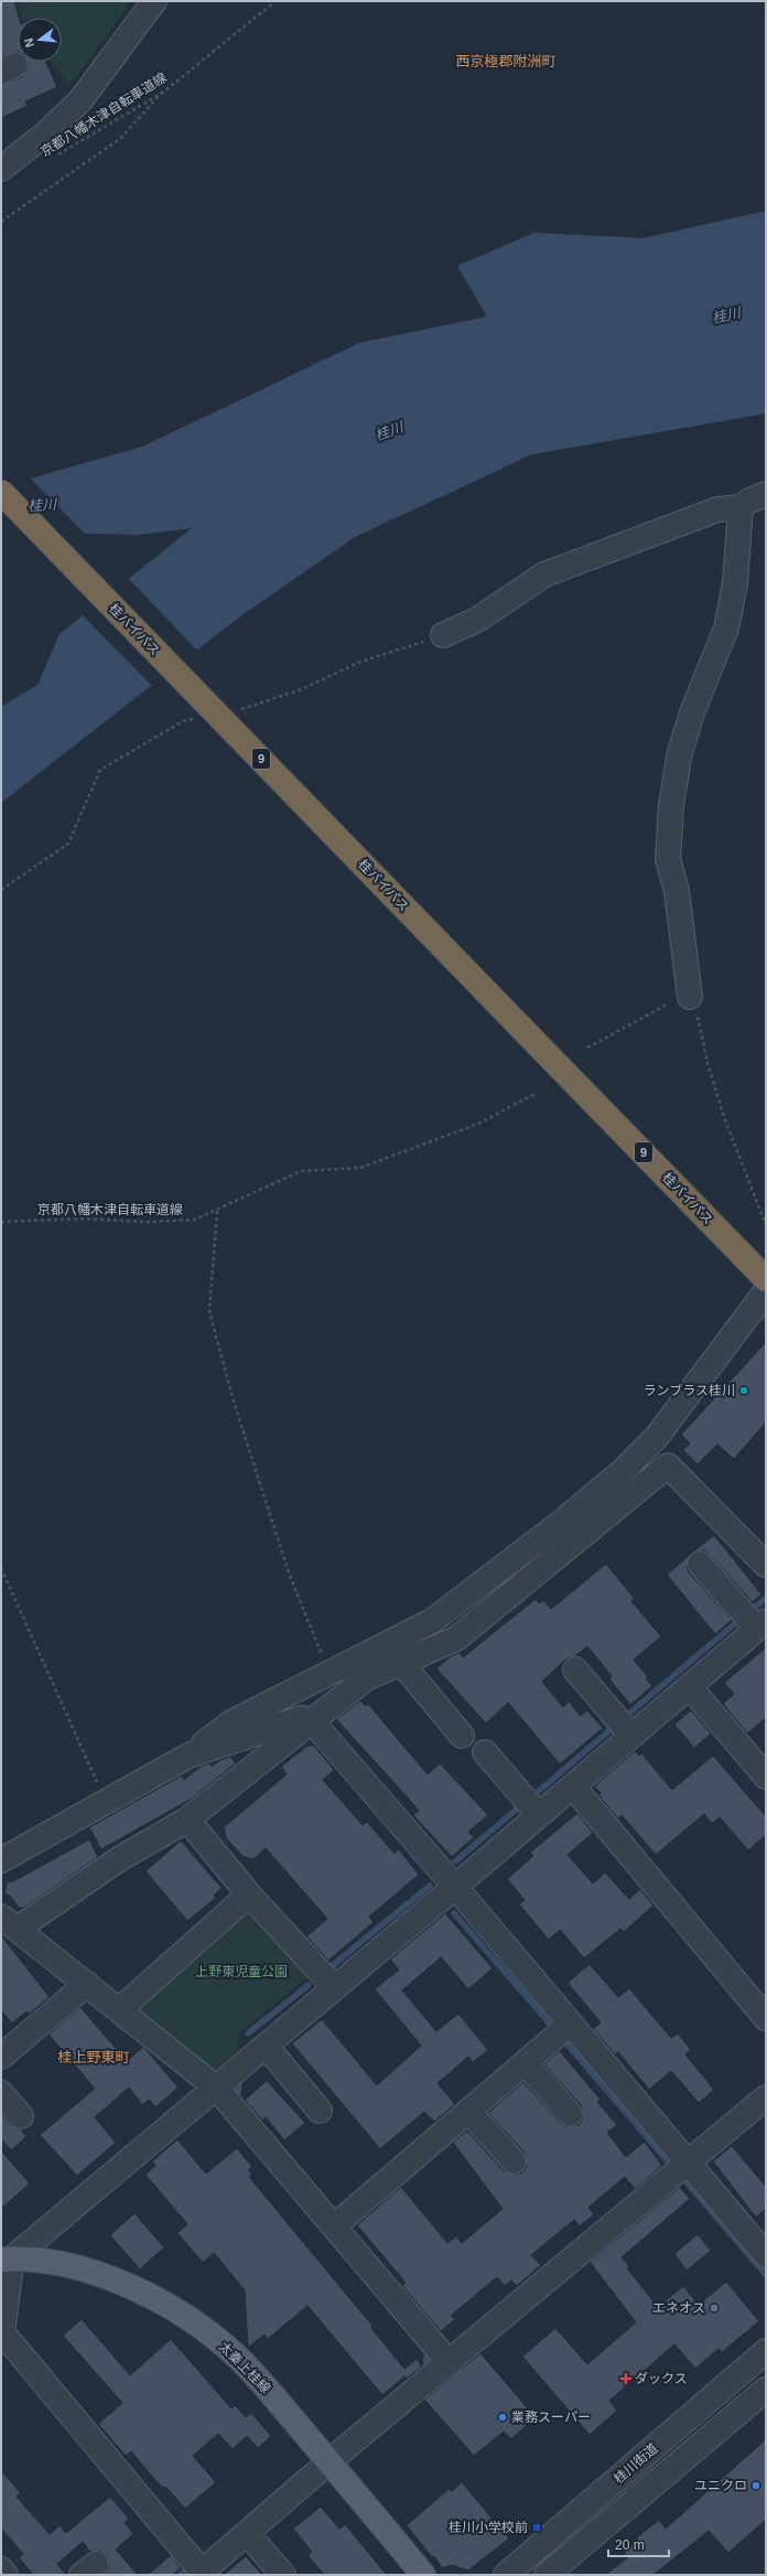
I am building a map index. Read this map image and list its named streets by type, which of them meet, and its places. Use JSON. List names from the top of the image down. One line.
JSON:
{"streets":{"highway":["桂バイパス","9"],"main road":["太秦上桂線"],"street":["桂川街道"],"path":["京都八幡木津自転車道線"]},"districts":["西京極郡附洲町","桂上野東町"],"water":["桂川"],"parks":["上野東児童公園"],"places":{"other":["ランブラス桂川","エネオス","業務スーパー","ユニクロ"],"health":["ダックス"],"transit":["桂川小学校前"]},"scale_bar":"20 m","north":"left"}
